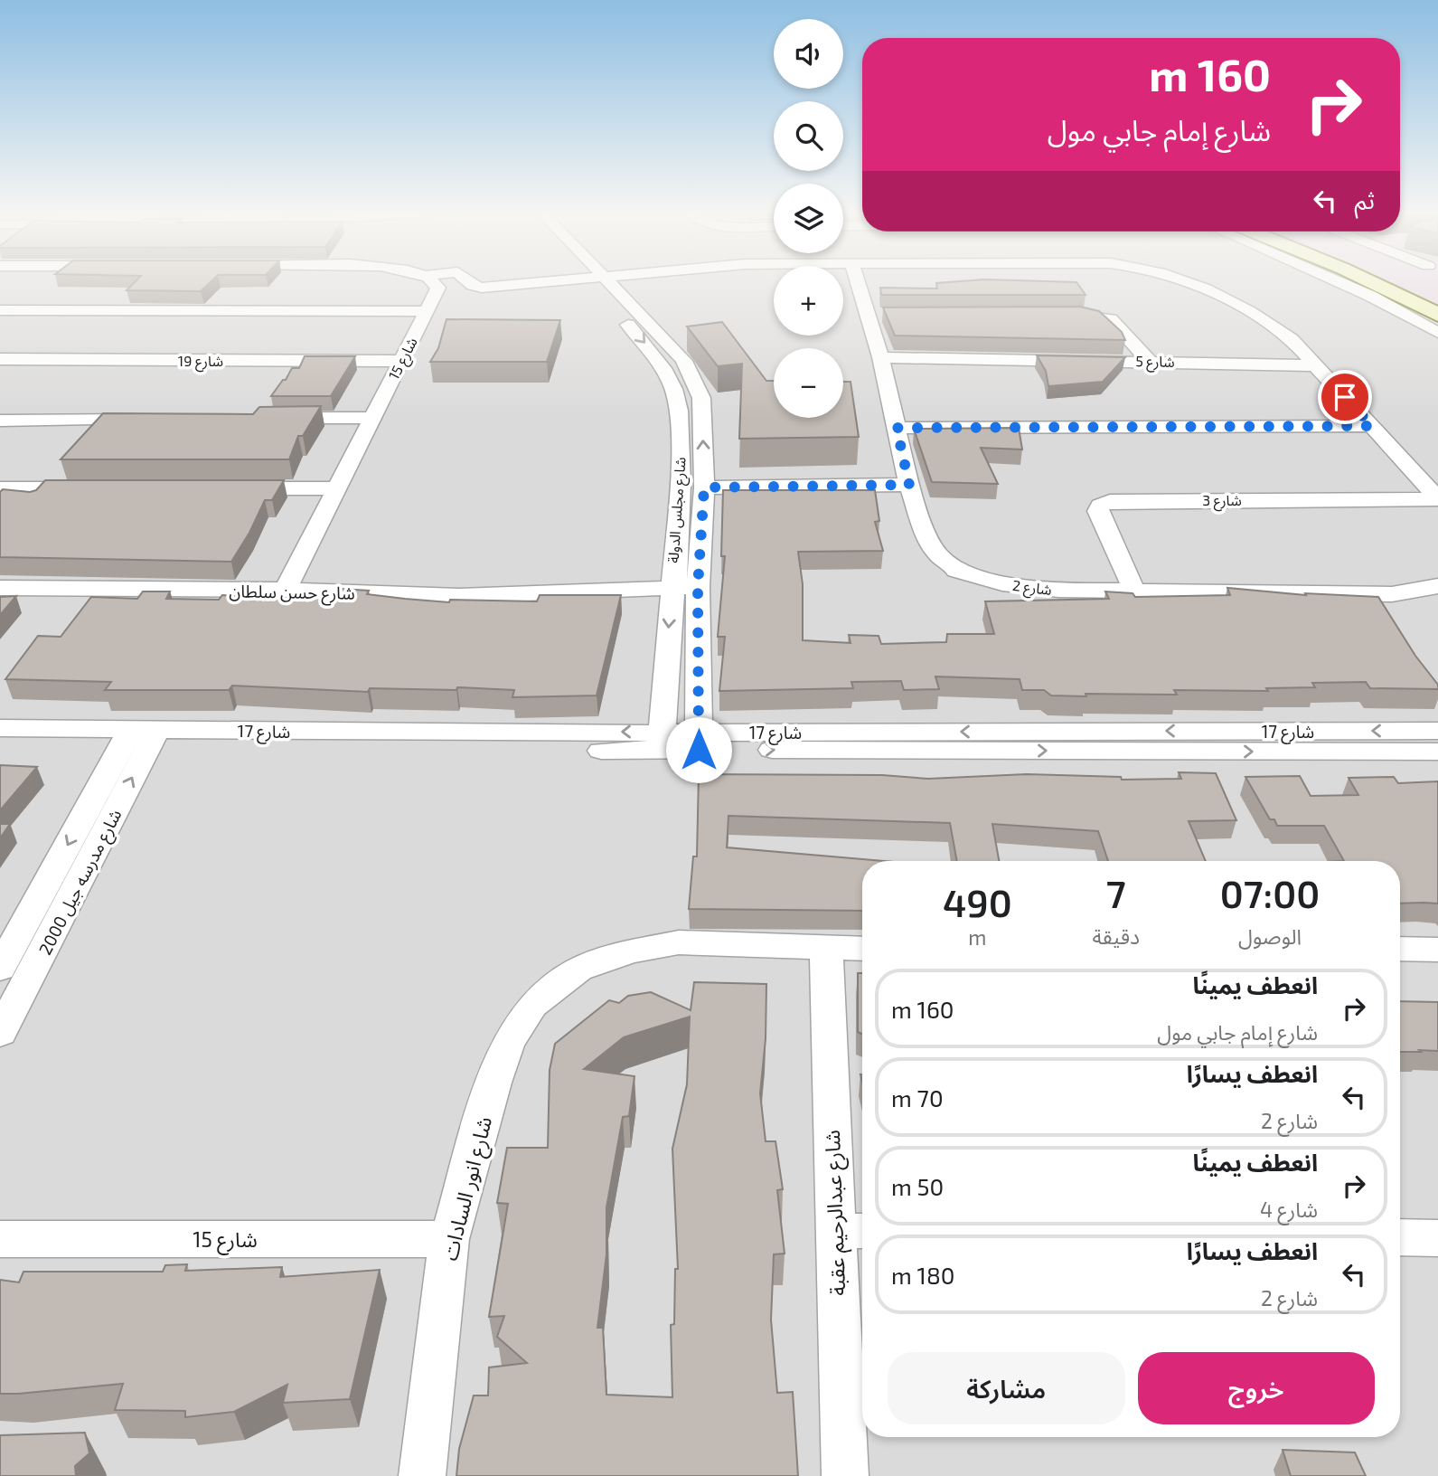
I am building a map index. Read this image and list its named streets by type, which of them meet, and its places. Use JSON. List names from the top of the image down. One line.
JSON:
{"streets":{"street":["شارع 15","شارع 19","شارع 5","شارع 3","شارع مجلس الدولة","شارع 2","شارع حسن سلطان","شارع 17","شارع مدرسه جيل 2000","شارع انور السادات","شارع عبدالرحيم عقبة"]},"crossings":[["شارع 15","شارع 19"],["شارع 15","شارع حسن سلطان"],["شارع 15","شارع انور السادات"],["شارع 5","شارع 2"],["شارع 3","شارع 2"],["شارع مجلس الدولة","شارع حسن سلطان"],["شارع مجلس الدولة","شارع 17"],["شارع 17","شارع مدرسه جيل 2000"],["شارع انور السادات","شارع عبدالرحيم عقبة"]],"page":{"map_buttons":["+","−"],"turn":["160 m","شارع إمام جابي مول"],"then":"ثم","eta":["07:00","الوصول","7","دقيقة","490","m"],"list":[{"name":"انعطف يمينًا","note":"شارع إمام جابي مول","value":"160 m"},{"name":"انعطف يسارًا","note":"شارع 2","value":"70 m"},{"name":"انعطف يمينًا","note":"شارع 4","value":"50 m"},{"name":"انعطف يسارًا","note":"شارع 2","value":"180 m"}],"buttons":["خروج","مشاركة"]}}
